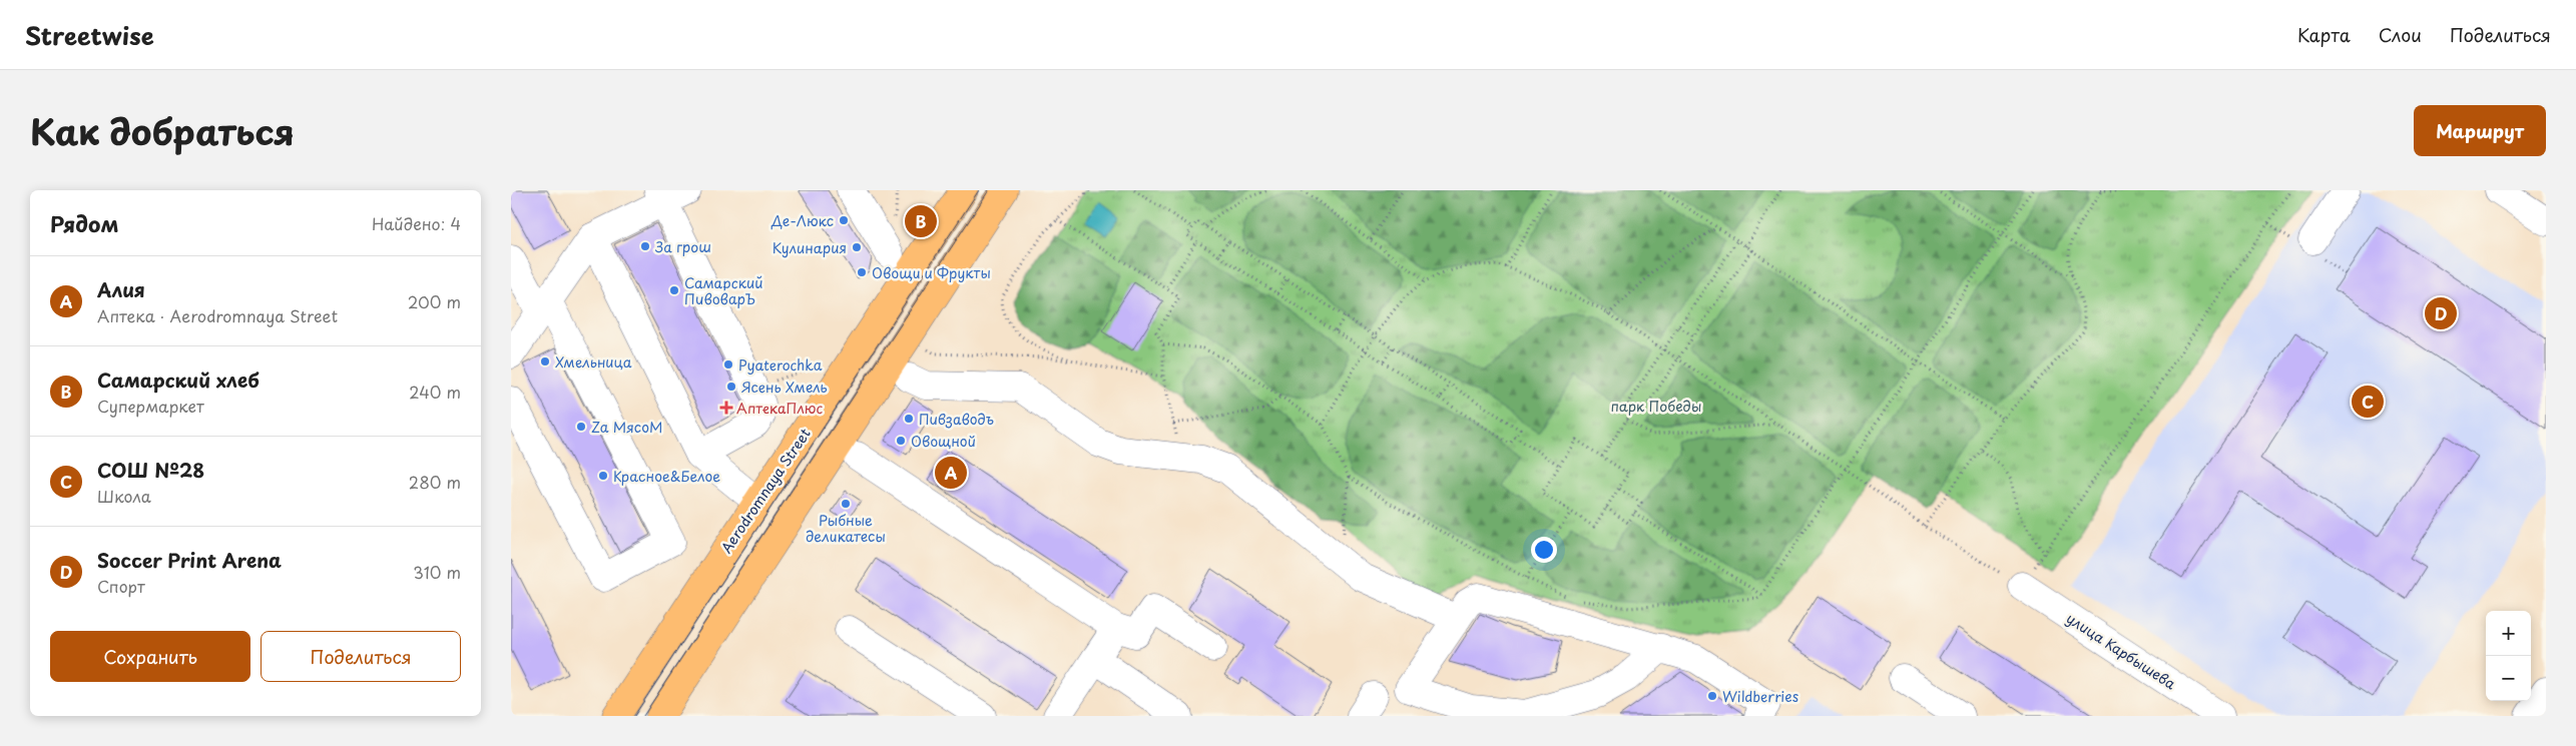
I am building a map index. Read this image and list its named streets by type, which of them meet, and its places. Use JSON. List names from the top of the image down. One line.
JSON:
{"streets":{"main road":["Aerodromnaya Street"],"street":["улица Карбышева"]},"parks":["парк Победы"],"places":{"other":["Де-Люкс","За грош","Кулинария","Овощи и Фрукты","Самарский ПивоварЪ","Хмельница","Pyaterochka","Ясень Хмель","Пивзаводъ","Za МясоМ","Овощной","Красное&Белое","Рыбные деликатесы","Wildberries"],"health":["АптекаПлюс"]},"page":{"header":"Streetwise","nav":["Карта","Слои","Поделиться"],"title":"Как добраться","buttons":["Маршрут",["Сохранить","Поделиться"]],"heading":["Рядом","Найдено: 4"],"pins":["B","D","C","A"],"list":[{"mark":"A","name":"Алия","note":"Аптека · Aerodromnaya Street","value":"200 m"},{"mark":"B","name":"Самарский хлеб","note":"Супермаркет","value":"240 m"},{"mark":"C","name":"СОШ №28","note":"Школа","value":"280 m"},{"mark":"D","name":"Soccer Print Arena","note":"Спорт","value":"310 m"}],"map_buttons":["+","−"]}}
